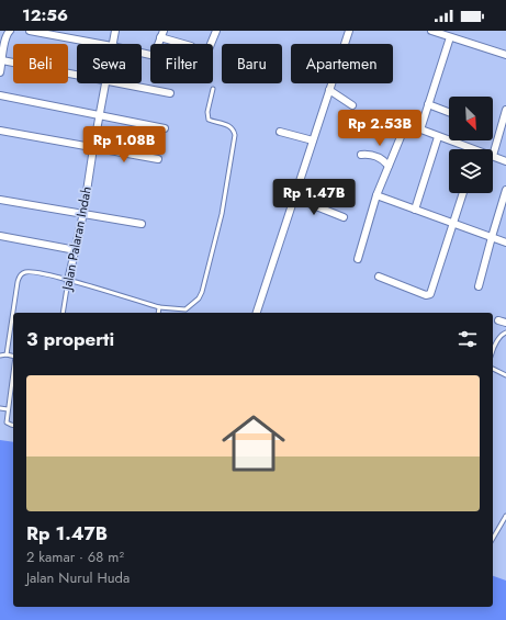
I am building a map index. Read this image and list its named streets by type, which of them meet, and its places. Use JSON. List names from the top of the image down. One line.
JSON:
{"streets":{"street":["Jalan Palaran Indah"]},"north":"bottom right","page":{"status":"12:56","chip":["Beli","Sewa","Filter","Baru","Apartemen"],"price":["Rp 2.53B","Rp 1.08B","Rp 1.47B"],"heading":"3 properti","list":[{"name":"Rp 1.47B","note":"2 kamar · 68 m² · Jalan Nurul Huda"}]}}
